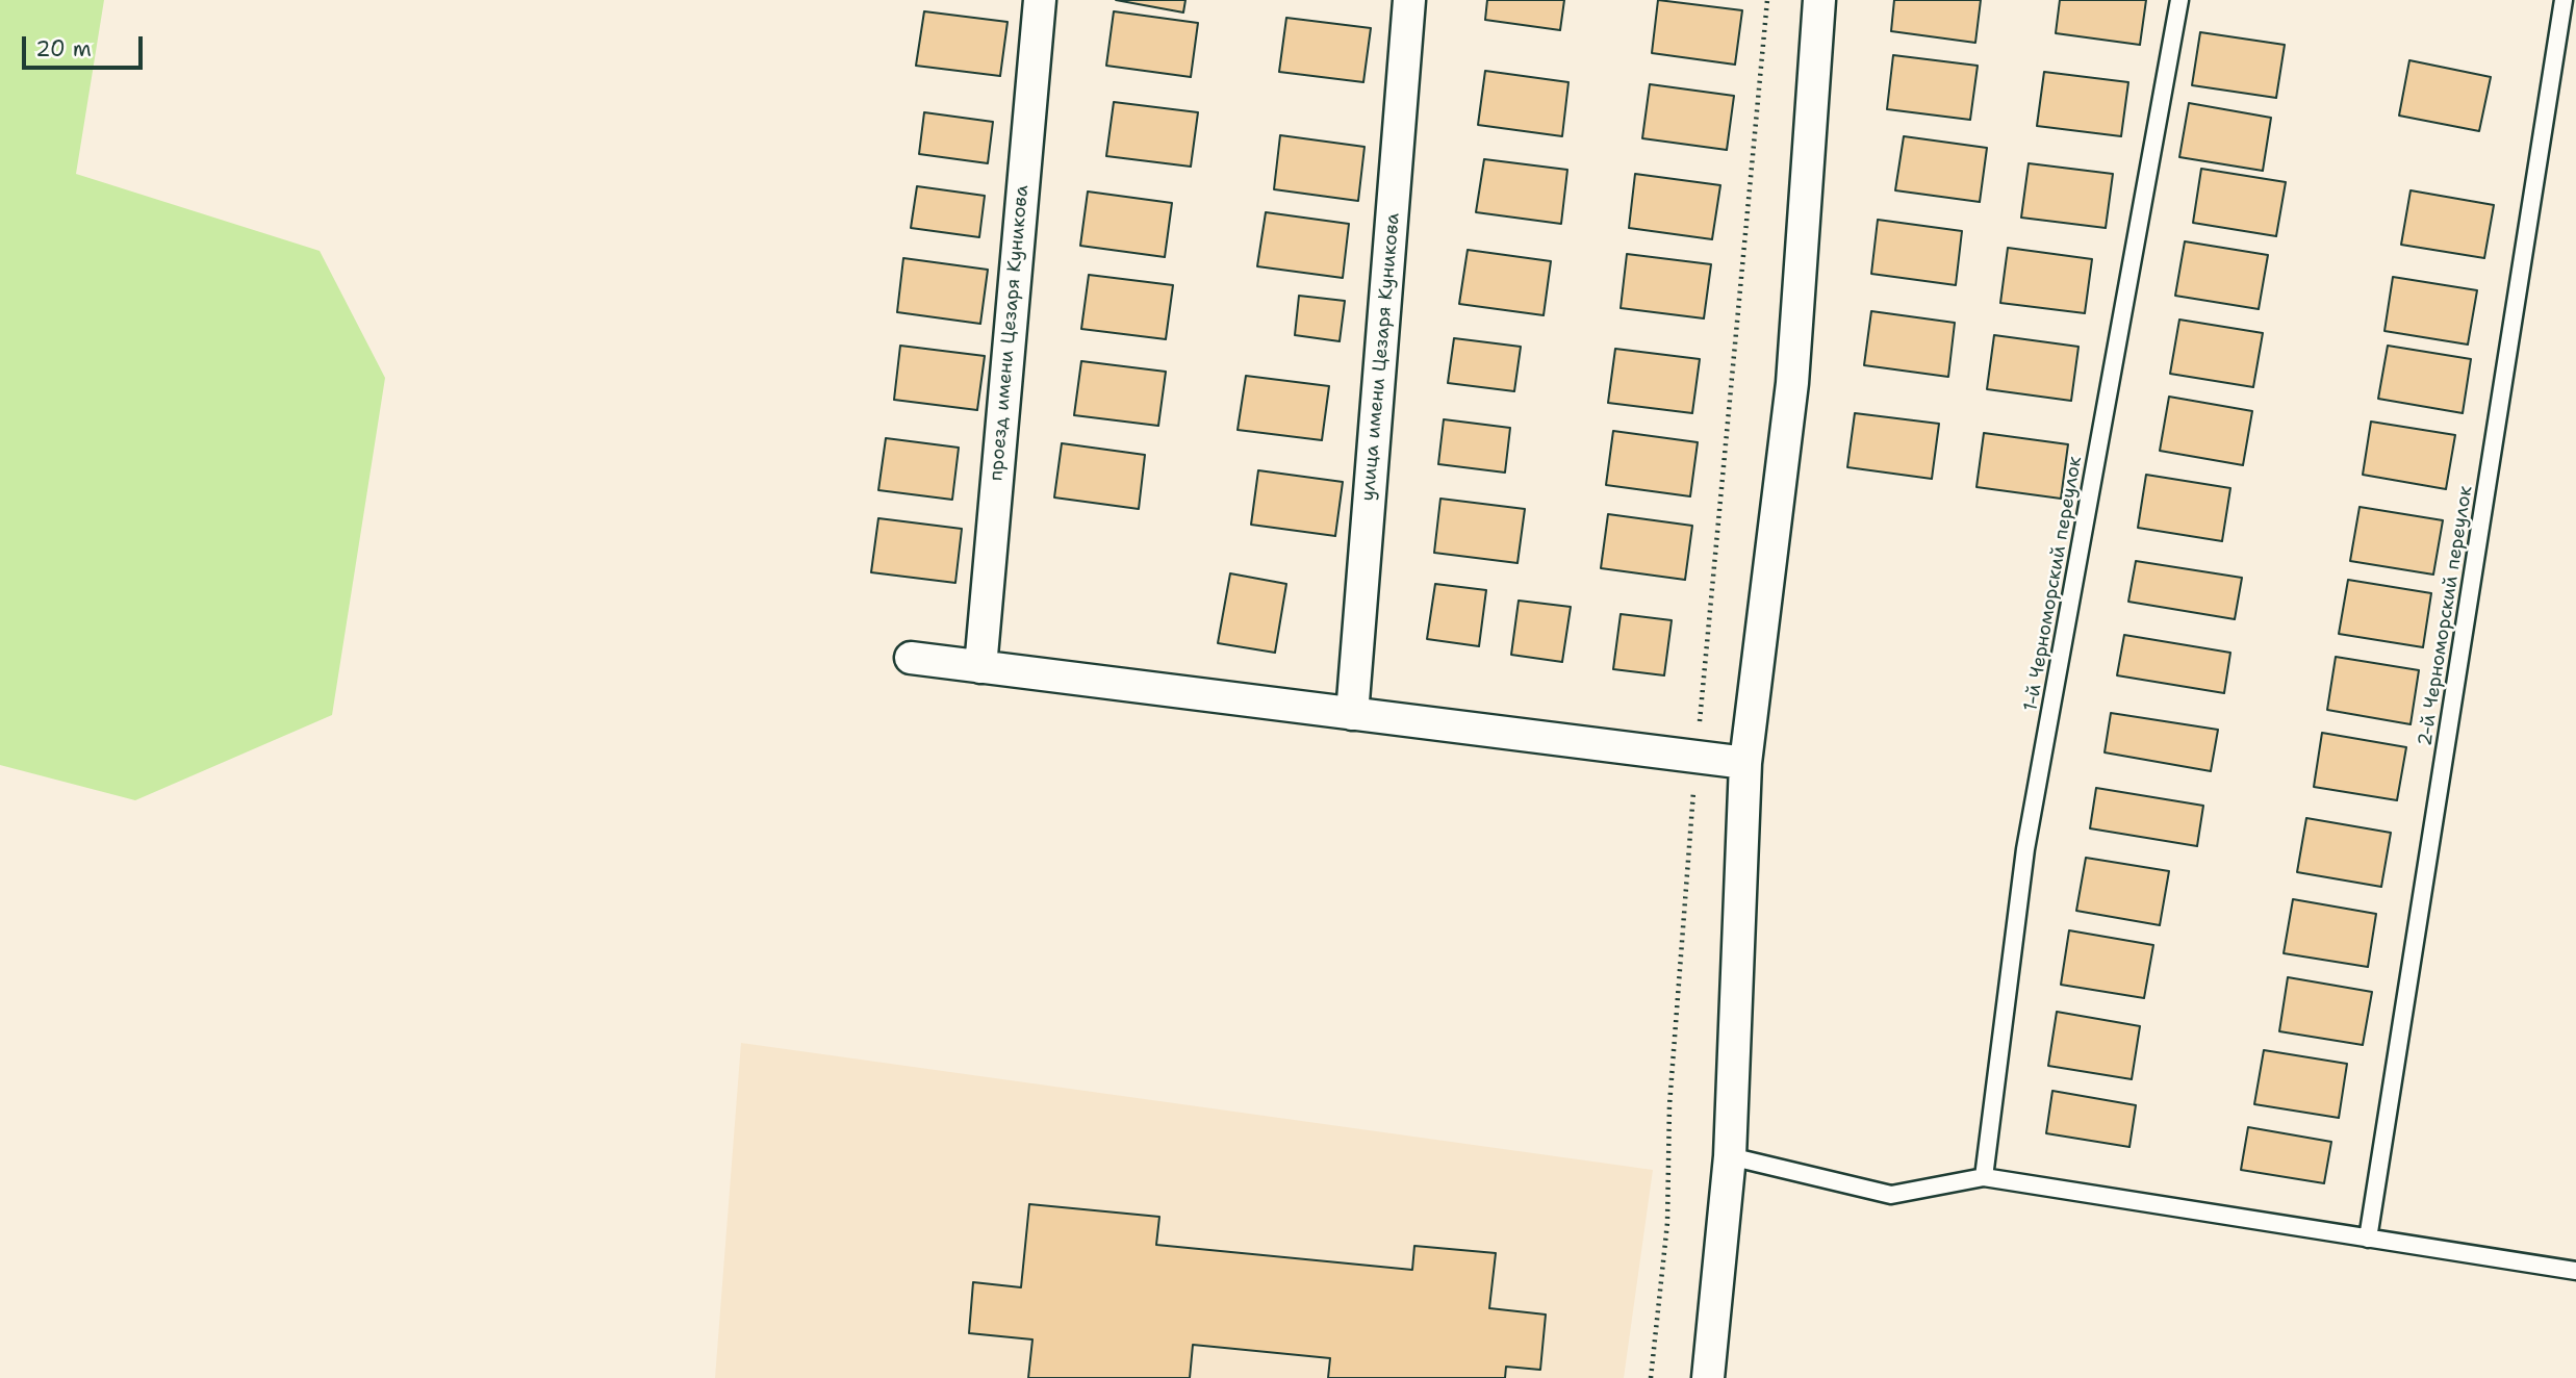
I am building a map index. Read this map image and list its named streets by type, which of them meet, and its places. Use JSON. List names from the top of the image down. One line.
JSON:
{"streets":{"street":["проезд имени Цезаря Куникова","улица имени Цезаря Куникова"],"lane":["1-й Черноморский переулок","2-й Черноморский переулок"]},"scale_bar":"20 m"}
